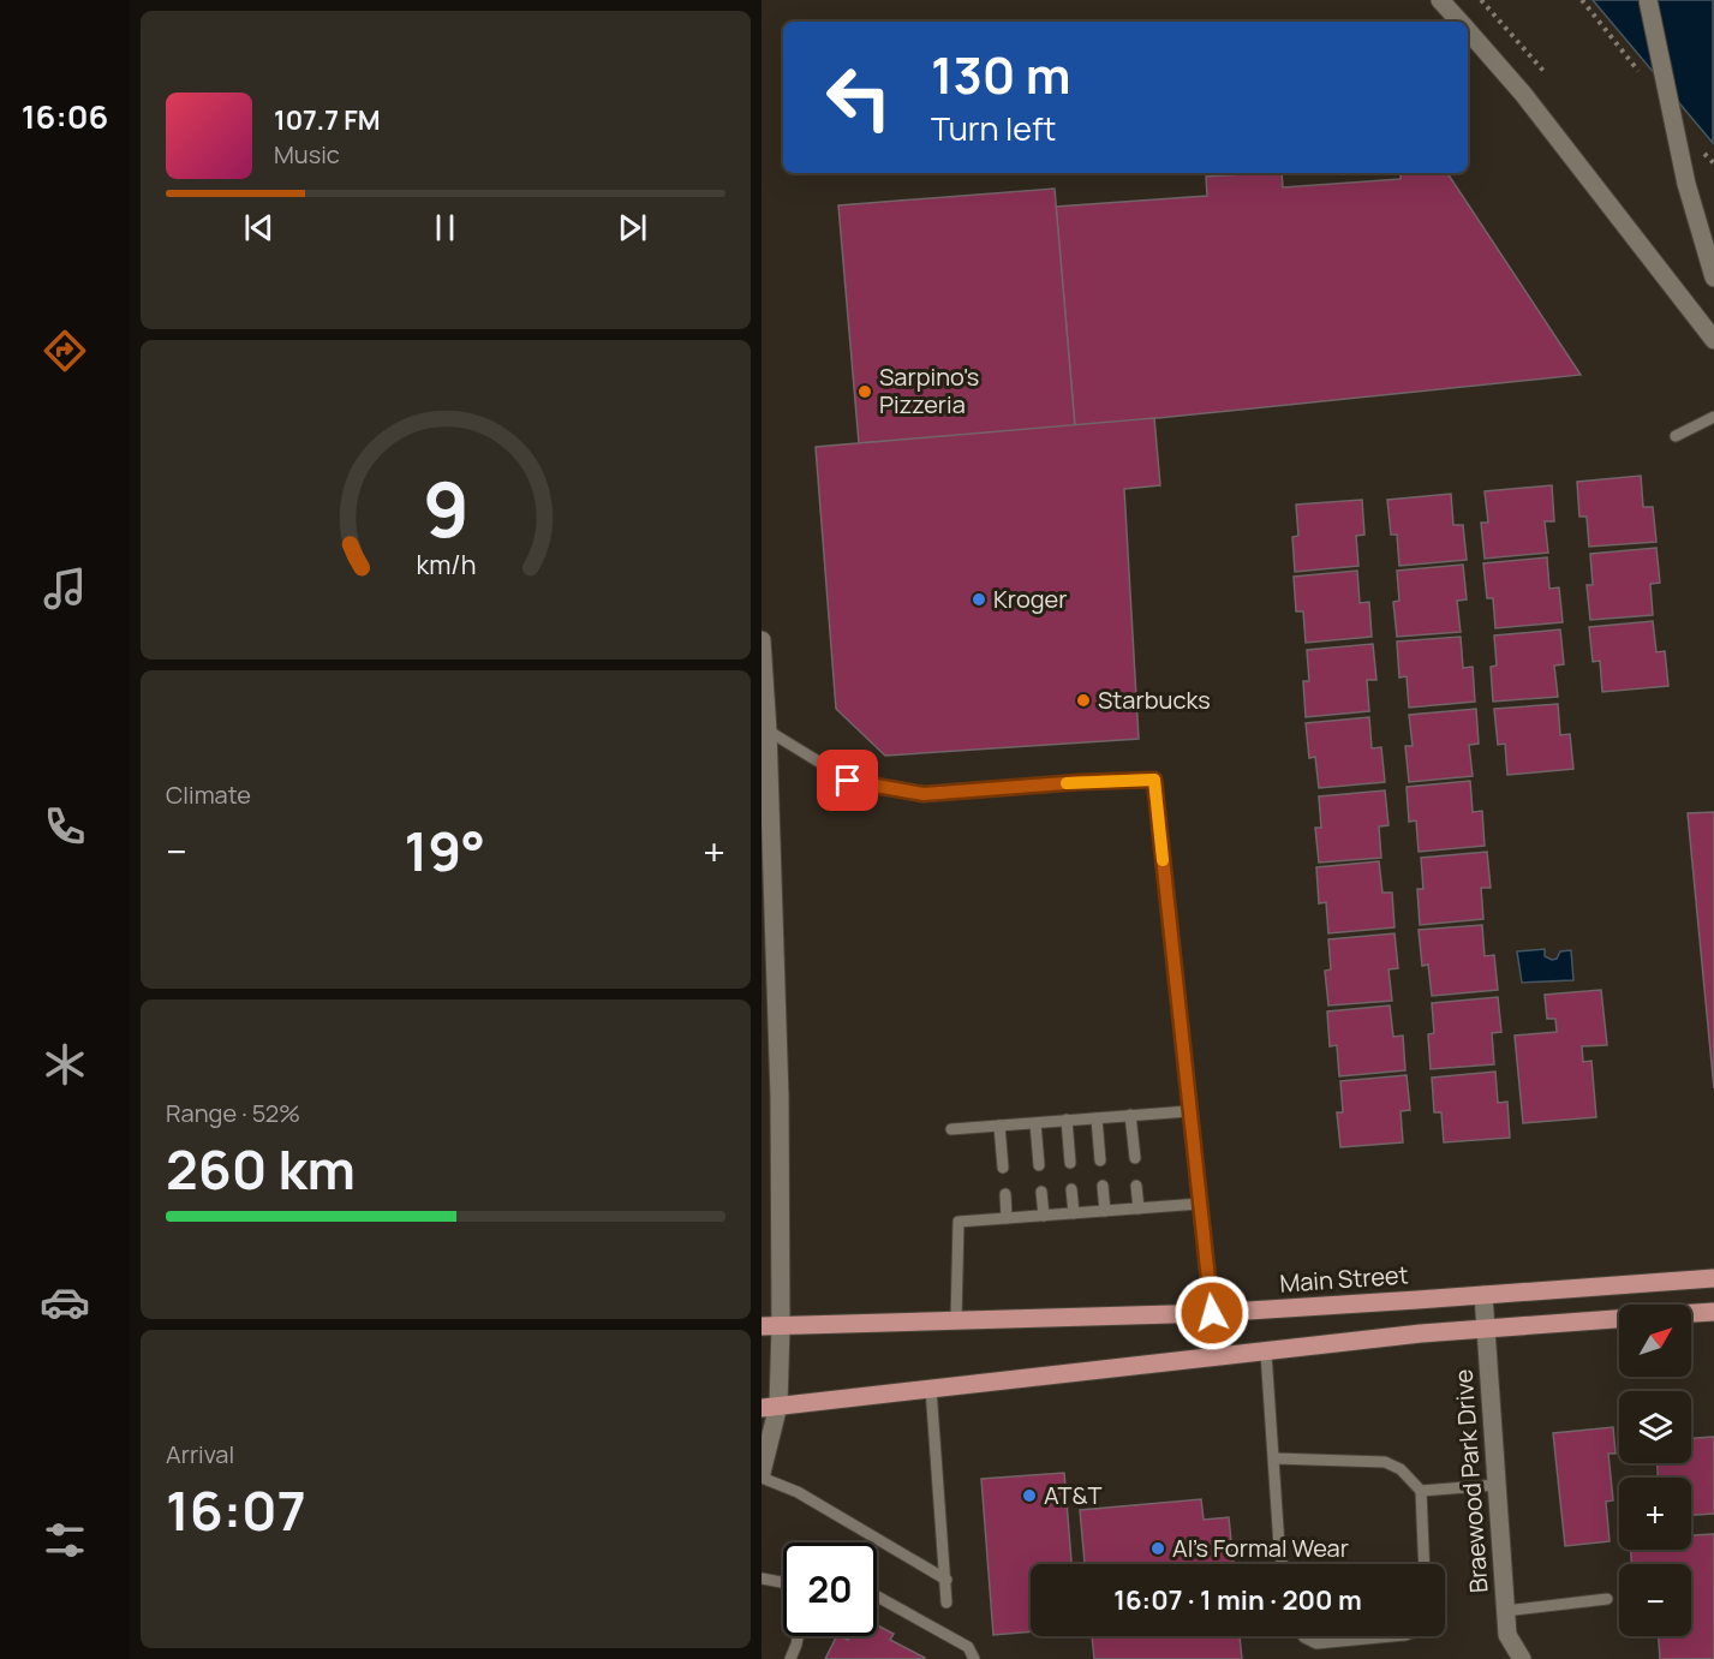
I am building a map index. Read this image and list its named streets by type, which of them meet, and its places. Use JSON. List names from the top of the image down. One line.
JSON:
{"streets":{"main road":["Main Street","Braewood Park Drive"]},"crossings":[["Main Street","Braewood Park Drive"]],"places":["Sarpino's Pizzeria","Kroger","Starbucks","AT&T","Al's Formal Wear"],"north":"top right","page":{"tabs":"16:06","turn":["130 m","Turn left"],"song":["107.7 FM","Music"],"tile":["Climate",["Range · 52%","260 km"],["Arrival","16:07"]],"heat":["−","19°","+"],"map_buttons":["+","−"],"limit":"20","trip":"16:07 · 1 min · 200 m","gauge":["9","km/h"]}}
